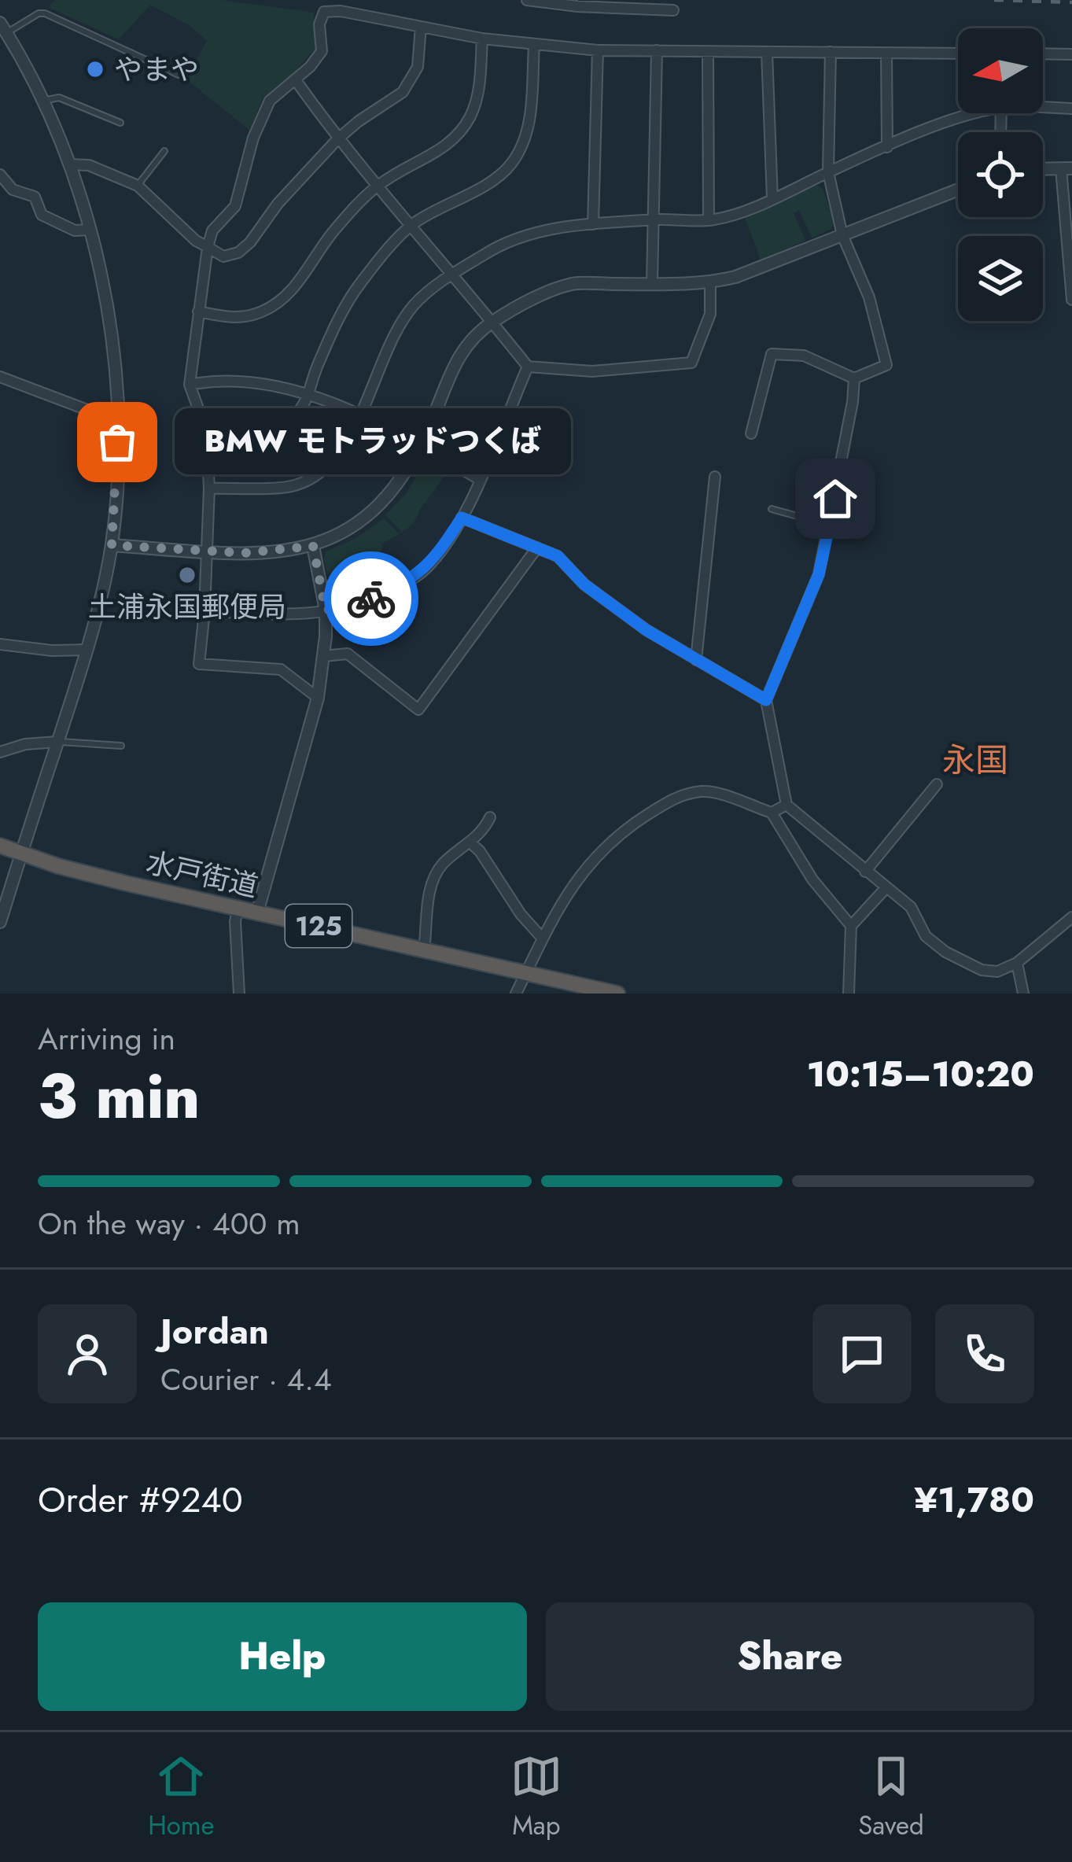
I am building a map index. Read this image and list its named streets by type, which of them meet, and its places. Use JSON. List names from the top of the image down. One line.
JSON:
{"streets":{"highway":["水戸街道","125"]},"districts":["永国"],"places":["やまや","BMW モトラッドつくば","土浦永国郵便局"],"north":"left","page":{"bubble":"BMW モトラッドつくば","heading":["3 min","Arriving in","10:15–10:20"],"panel":["Jordan","Courier · 4.4","Order #9240","¥1,780"],"bar":"On the way · 400 m","buttons":["Help","Share"],"tabs":["Home","Map","Saved"]}}
